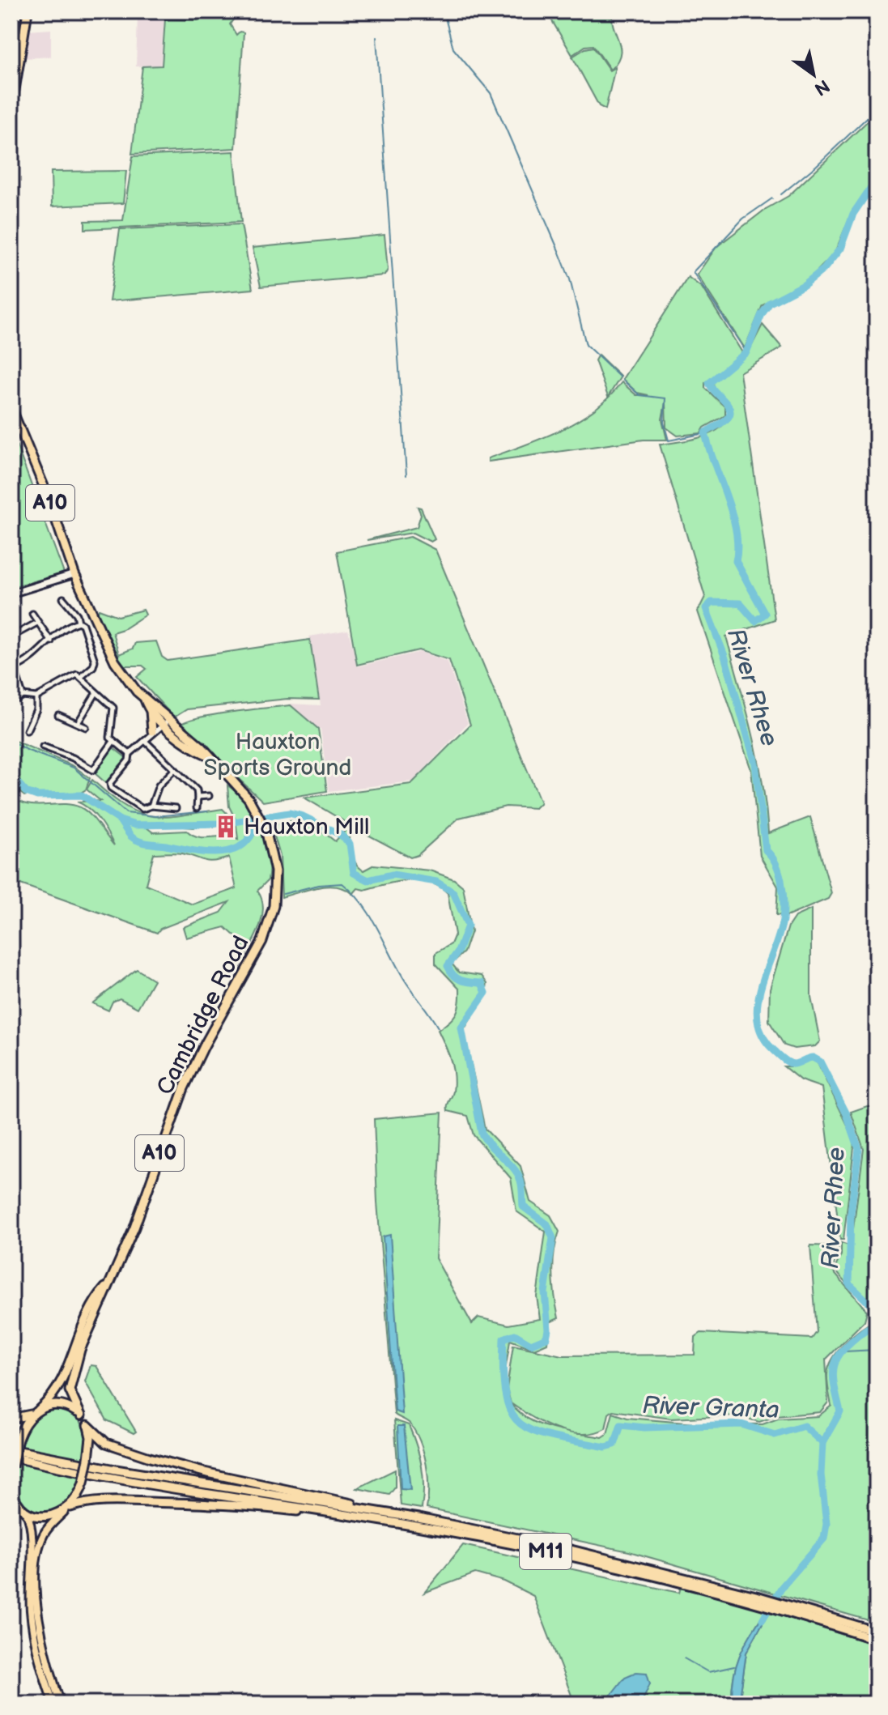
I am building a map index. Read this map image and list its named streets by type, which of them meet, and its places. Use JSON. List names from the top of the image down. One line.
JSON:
{"streets":{"highway":["A10","Cambridge Road","M11"]},"crossings":[["A10","Cambridge Road"],["Cambridge Road","M11"]],"water":["River Rhee","River Granta"],"parks":["Hauxton Sports Ground"],"places":{"building":["Hauxton Mill"]},"north":"bottom right"}
